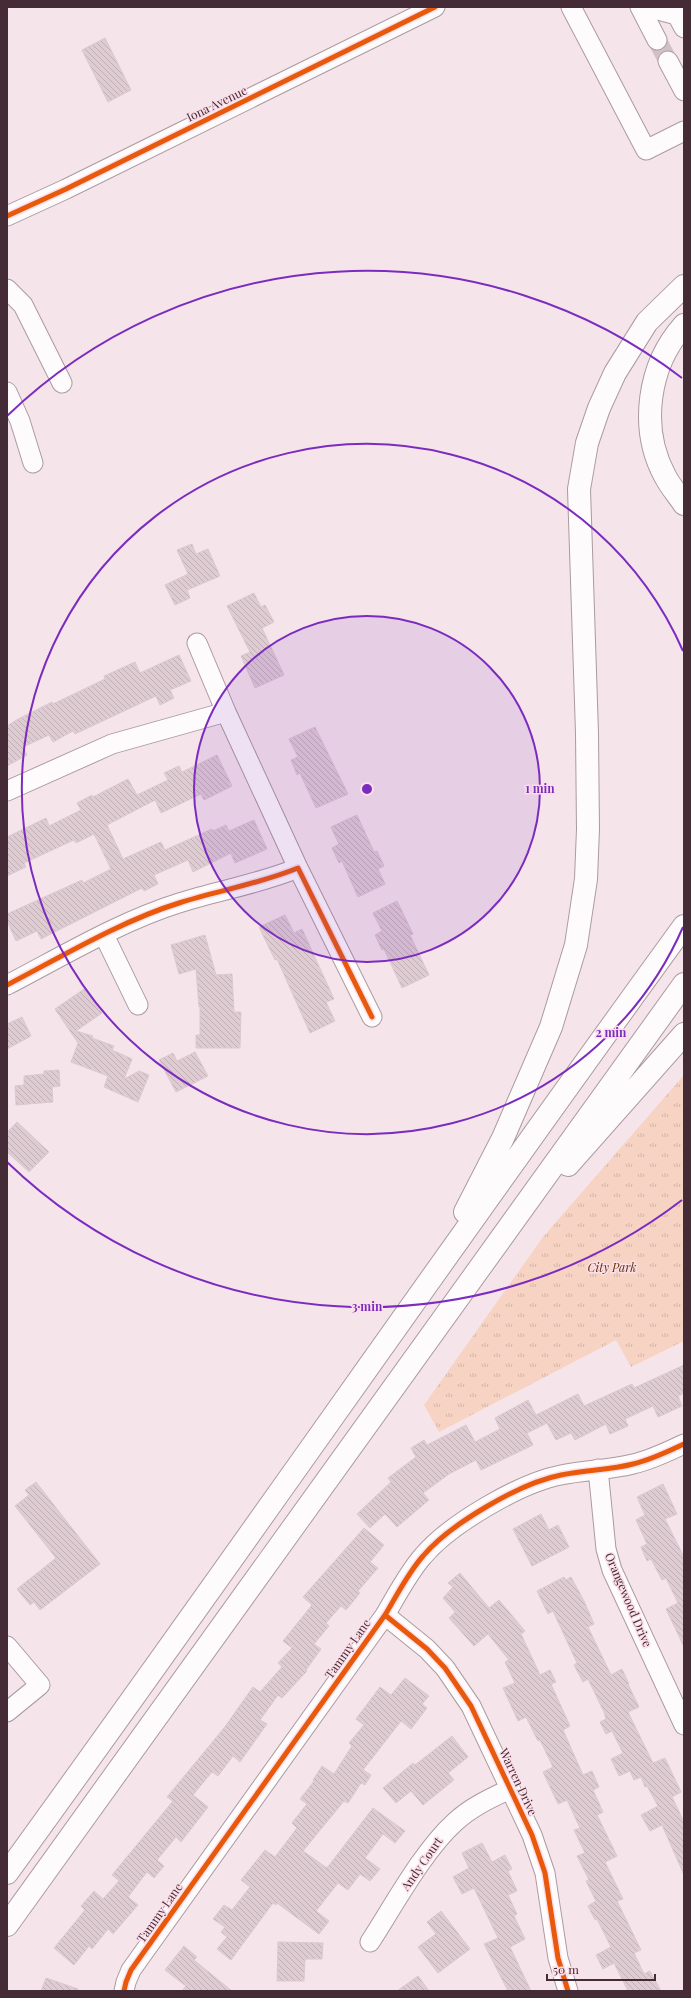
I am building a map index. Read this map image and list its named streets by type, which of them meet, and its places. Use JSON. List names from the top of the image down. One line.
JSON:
{"streets":{"street":["Iona Avenue","Orangewood Drive","Tammy Lane","Warren Drive","Andy Court"]},"crossings":[["Orangewood Drive","Tammy Lane"],["Tammy Lane","Warren Drive"],["Warren Drive","Andy Court"]],"parks":["City Park"],"scale_bar":"50 m","rings":["1 min","2 min","3 min"]}
